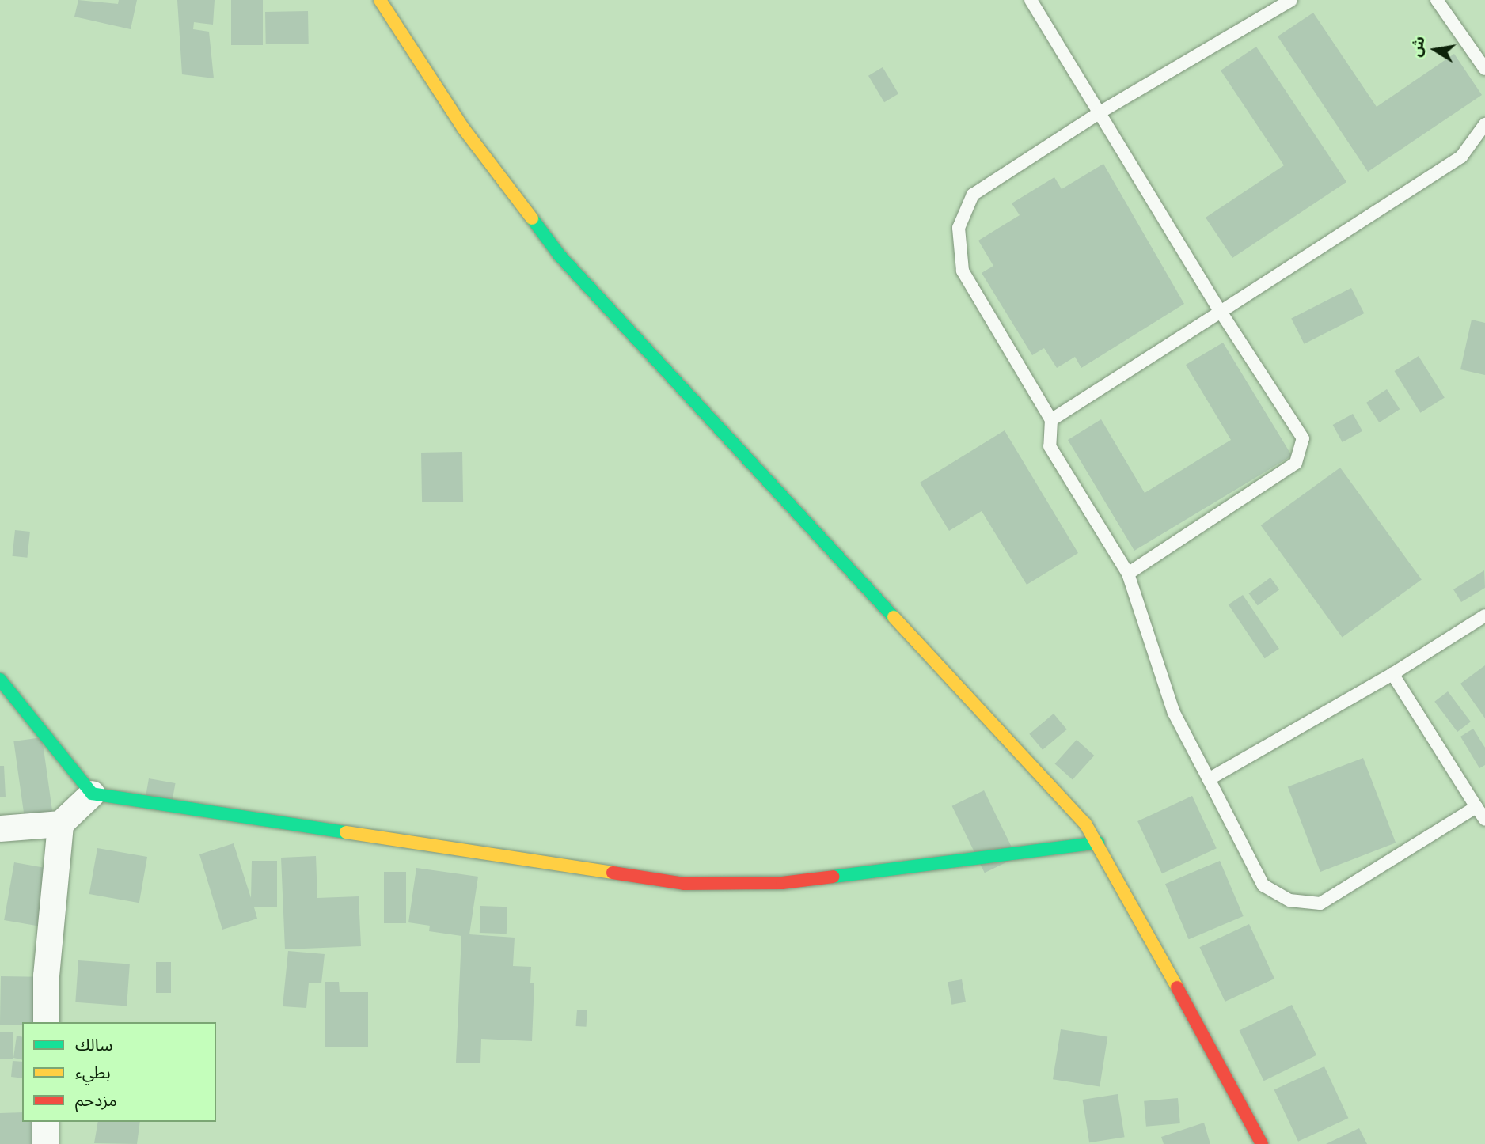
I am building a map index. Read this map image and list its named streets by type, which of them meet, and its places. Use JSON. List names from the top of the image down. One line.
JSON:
{"legend":["سالك","بطيء","مزدحم"],"north":"left"}
